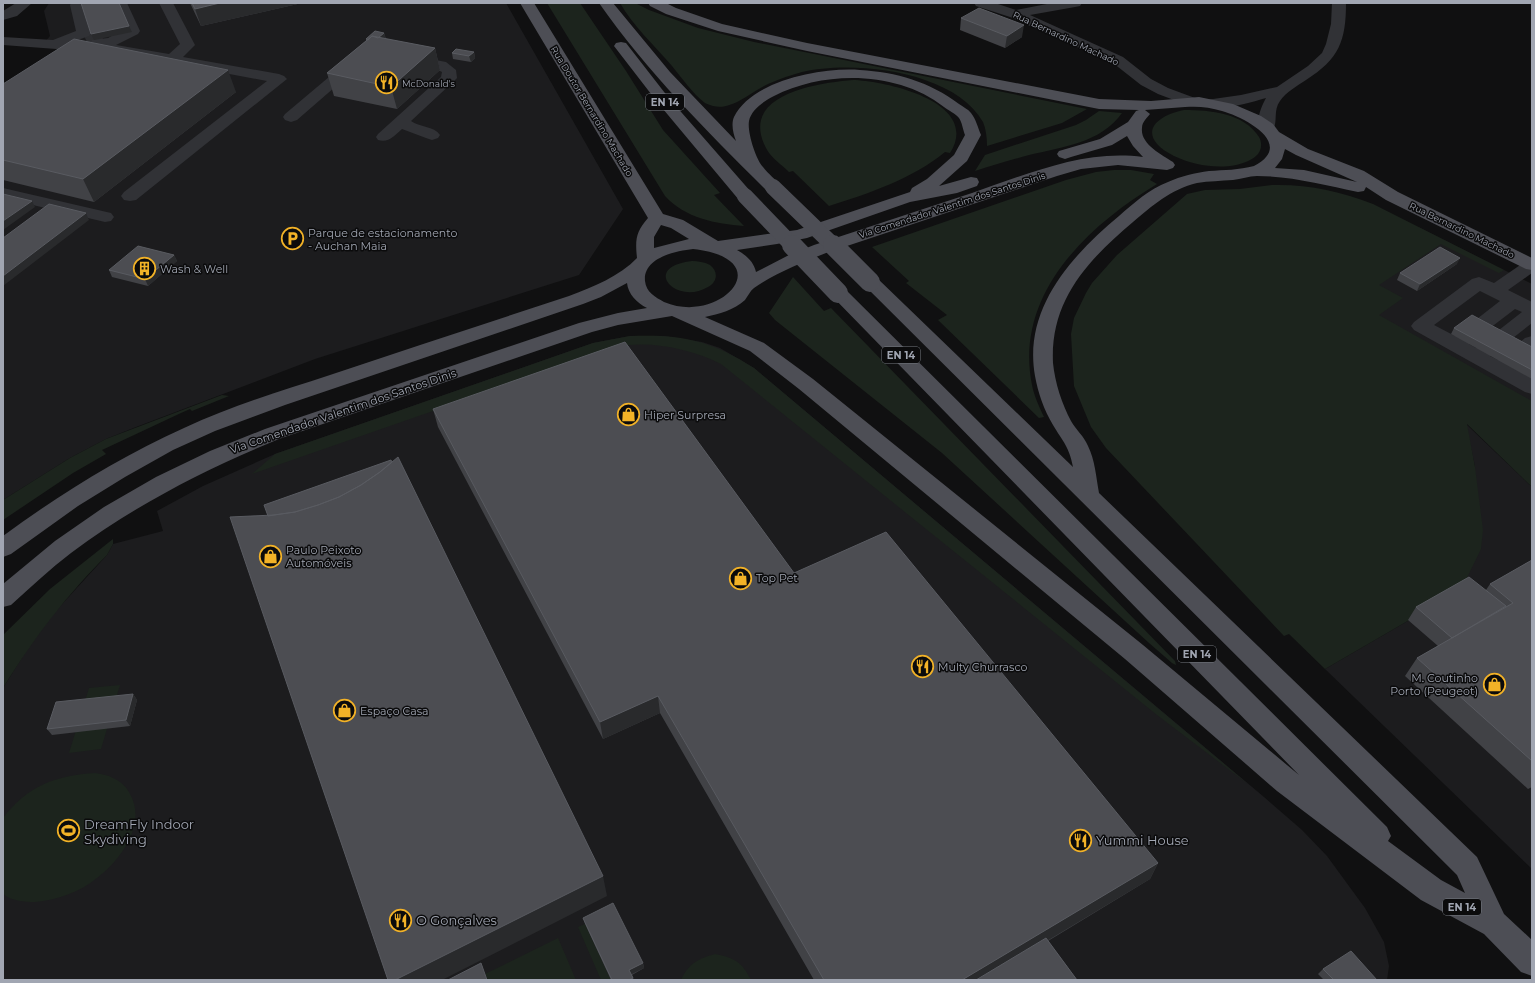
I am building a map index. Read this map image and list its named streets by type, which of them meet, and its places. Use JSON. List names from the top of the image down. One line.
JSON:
{"streets":{"main road":["Rua Bernardino Machado","EN 14","Rua Doutor Bernardino Machado","Via Comendador Valentim dos Santos Dinis"]},"crossings":[["Rua Bernardino Machado","Via Comendador Valentim dos Santos Dinis"]],"places":{"restaurant":["McDonald's","Multy Churrasco","Yummi House","O Gonçalves"],"parking":["Parque de estacionamento - Auchan Maia"],"building":["Wash & Well"],"shop":["Hiper Surpresa","Paulo Peixoto Automóveis","Top Pet","M. Coutinho Porto (Peugeot)","Espaço Casa"],"sports":["DreamFly Indoor Skydiving"]}}
